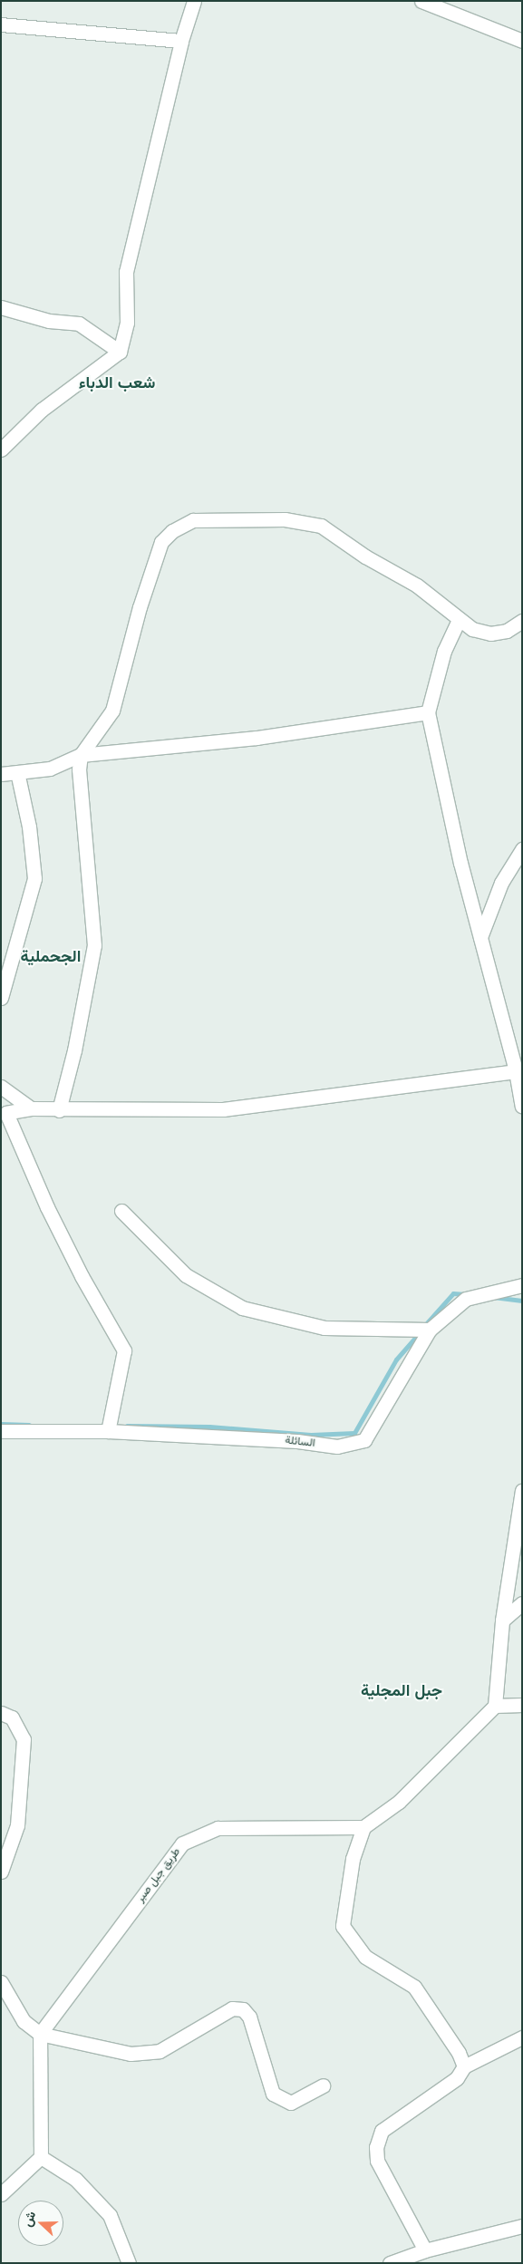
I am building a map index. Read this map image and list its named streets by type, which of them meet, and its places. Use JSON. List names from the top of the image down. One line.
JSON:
{"streets":{"street":["السائلة","طريق جبل صبر"]},"districts":["شعب الدباء","الجحملية","جبل المجلية"],"north":"left"}
